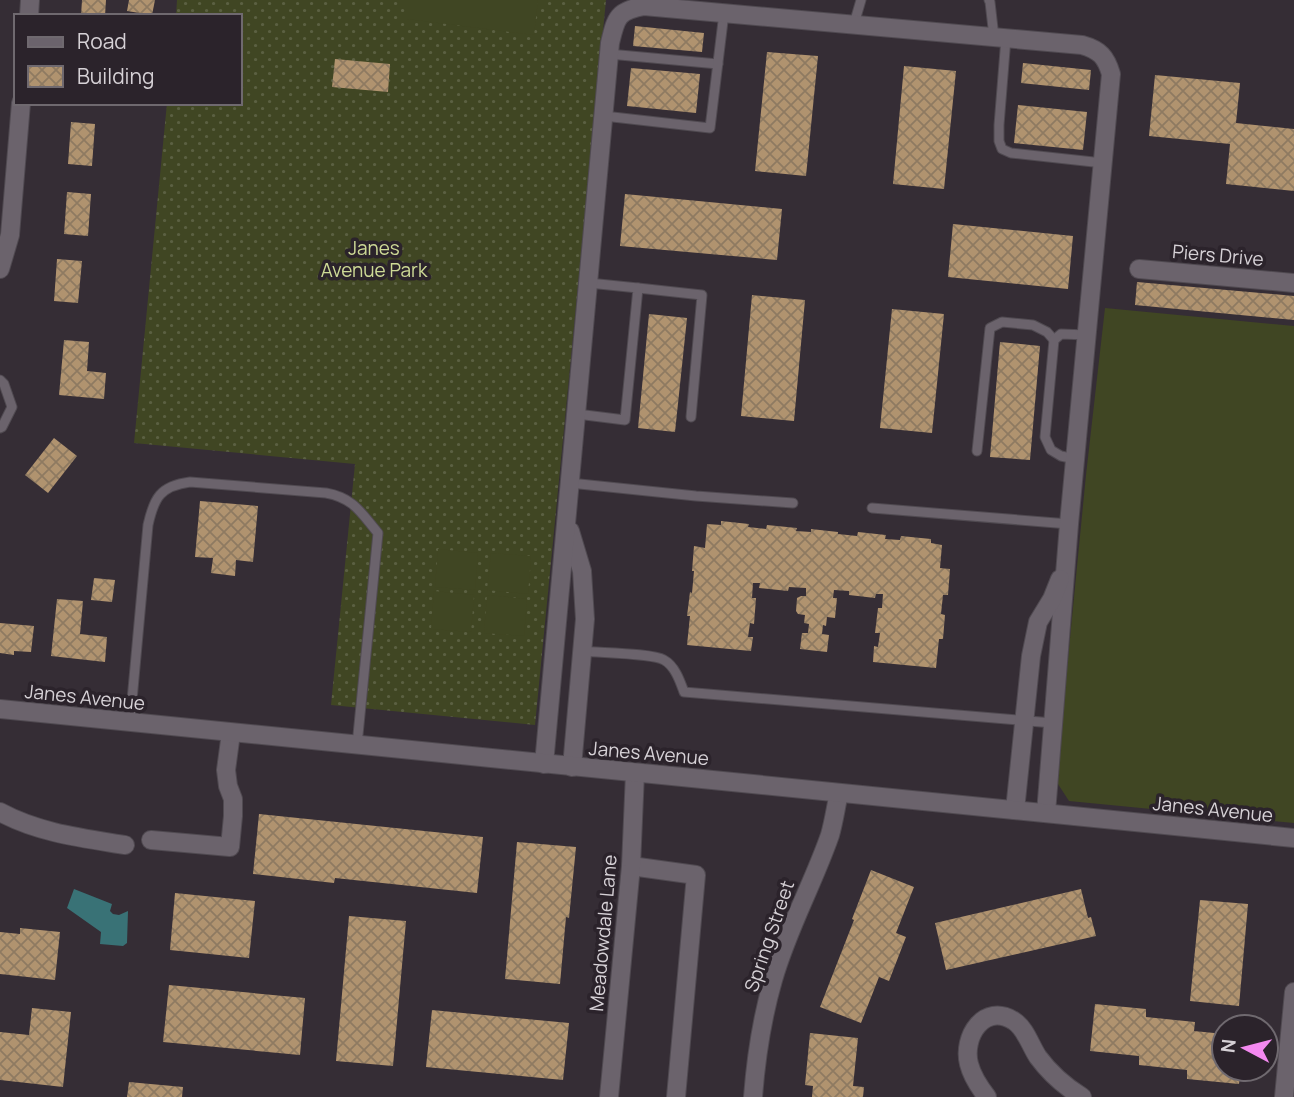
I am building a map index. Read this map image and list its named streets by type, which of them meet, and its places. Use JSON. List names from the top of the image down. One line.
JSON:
{"streets":{"street":["Piers Drive","Janes Avenue","Meadowdale Lane","Spring Street"]},"crossings":[["Janes Avenue","Meadowdale Lane"],["Janes Avenue","Spring Street"]],"parks":["Janes Avenue Park"],"legend":["Road","Building"],"north":"left"}
